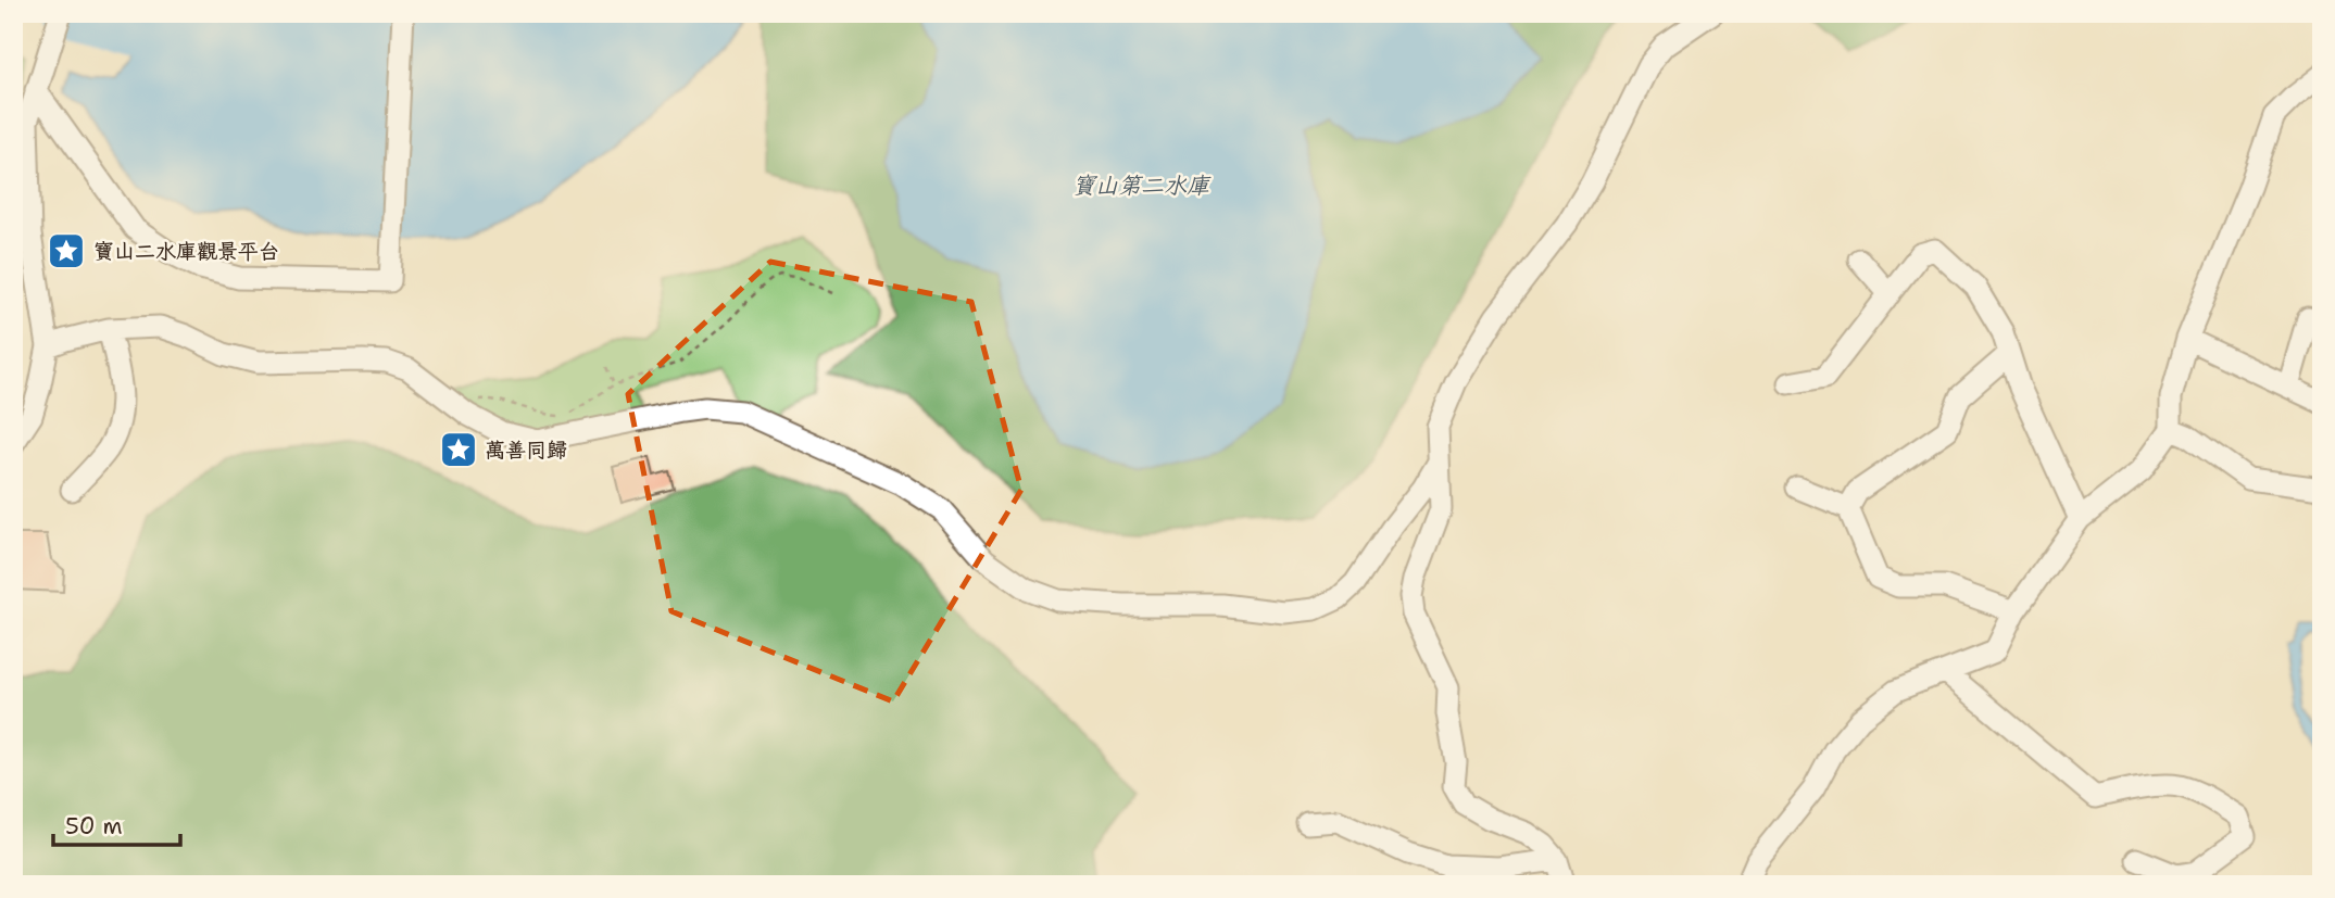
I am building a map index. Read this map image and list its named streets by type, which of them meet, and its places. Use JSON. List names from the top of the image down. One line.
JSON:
{"water":["寶山第二水庫"],"places":{"place":["寶山二水庫觀景平台","萬善同歸"]},"scale_bar":"50 m"}
